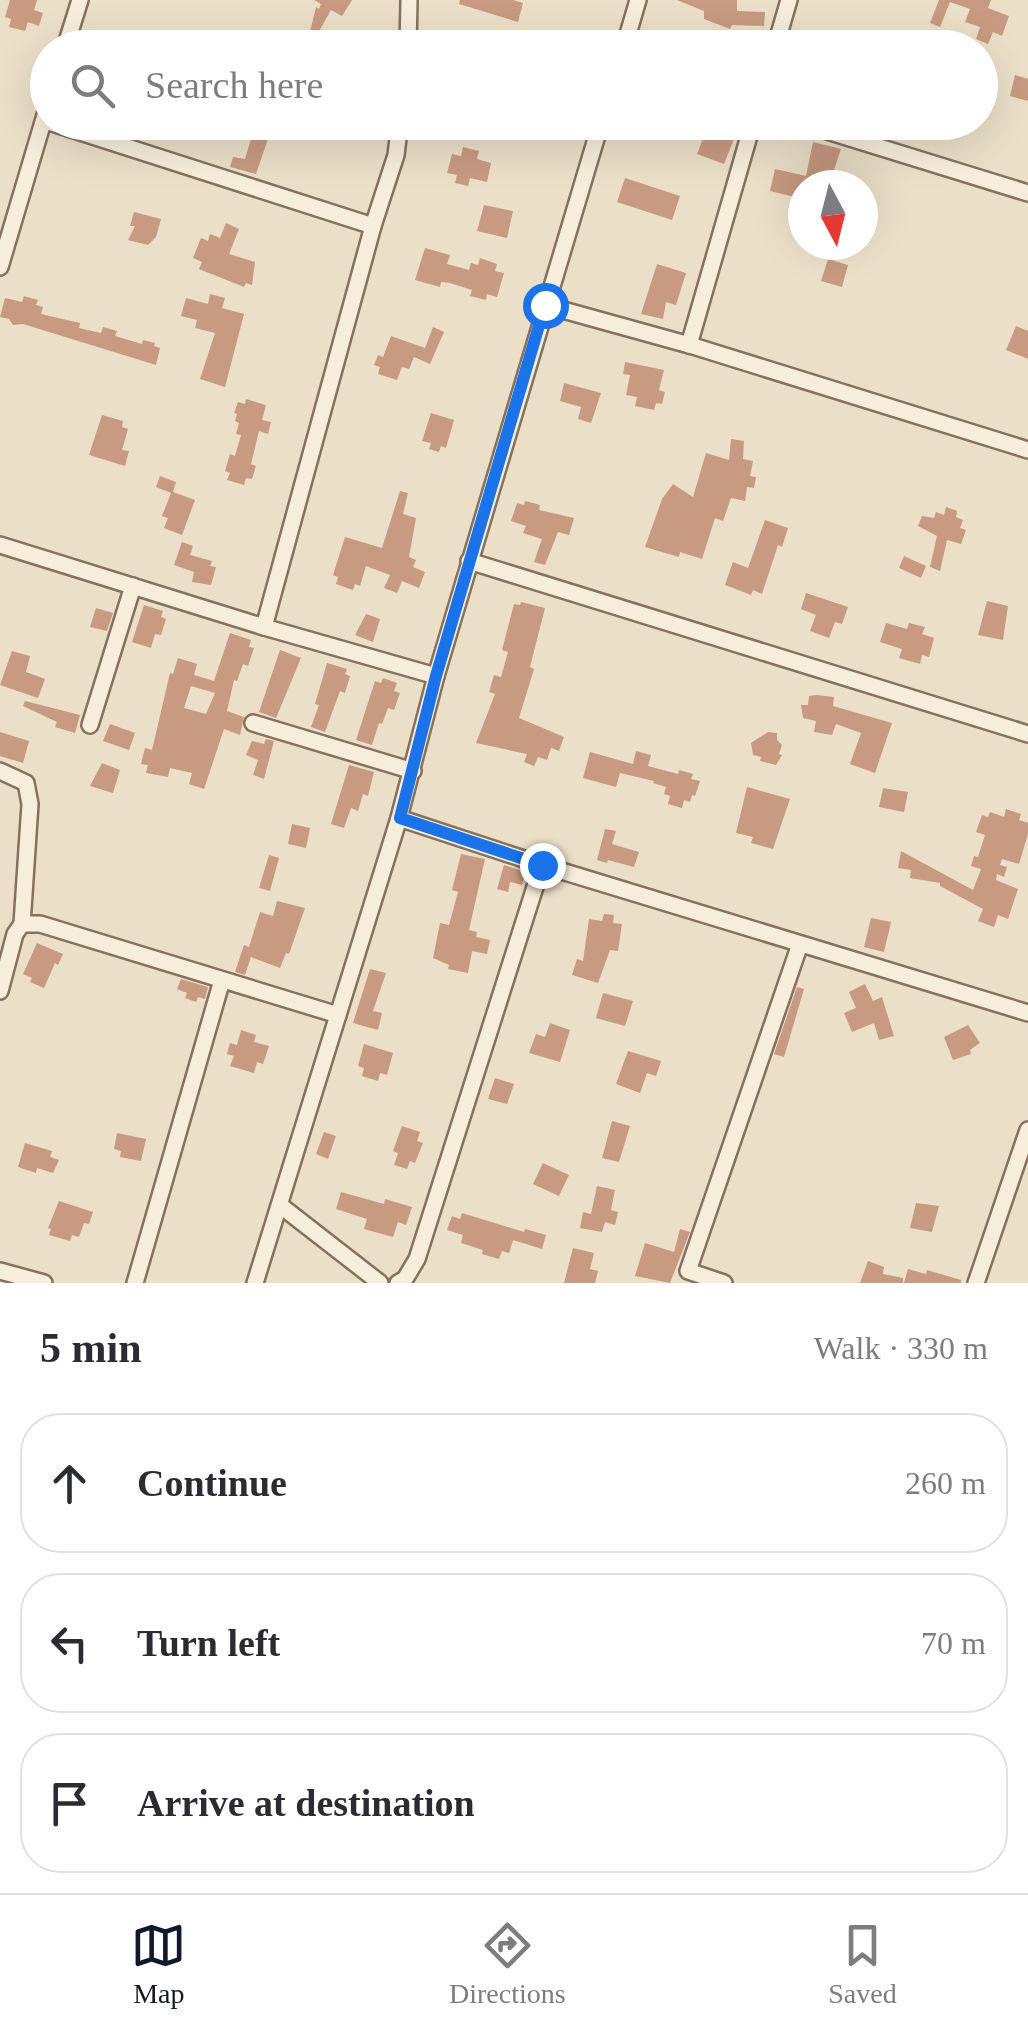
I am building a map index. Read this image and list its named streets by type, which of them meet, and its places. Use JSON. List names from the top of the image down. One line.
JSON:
{"north":"bottom","page":{"search":"Search here","heading":["5 min","Walk · 330 m"],"list":[["Continue","260 m"],["Turn left","70 m"],"Arrive at destination"],"nav":["Map","Directions","Saved"]}}
